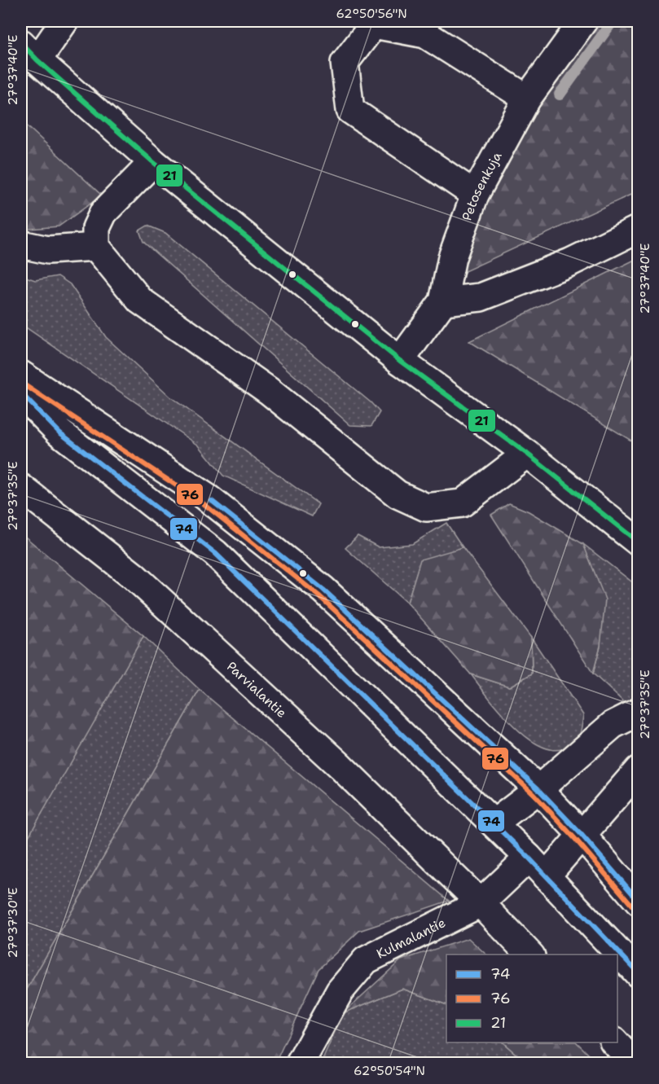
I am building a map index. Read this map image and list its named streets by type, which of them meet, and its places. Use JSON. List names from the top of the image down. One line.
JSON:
{"streets":{"street":["Petosenkuja","Parvialantie","Kulmalantie"]},"crossings":[["Parvialantie","Kulmalantie"]],"lines":["transit line 21","transit line 76","transit line 74"],"legend":["74","76","21"],"coordinates":["62°50'56\"N","27°37'40\"E","27°37'35\"E","27°37'30\"E","62°50'54\"N"]}
